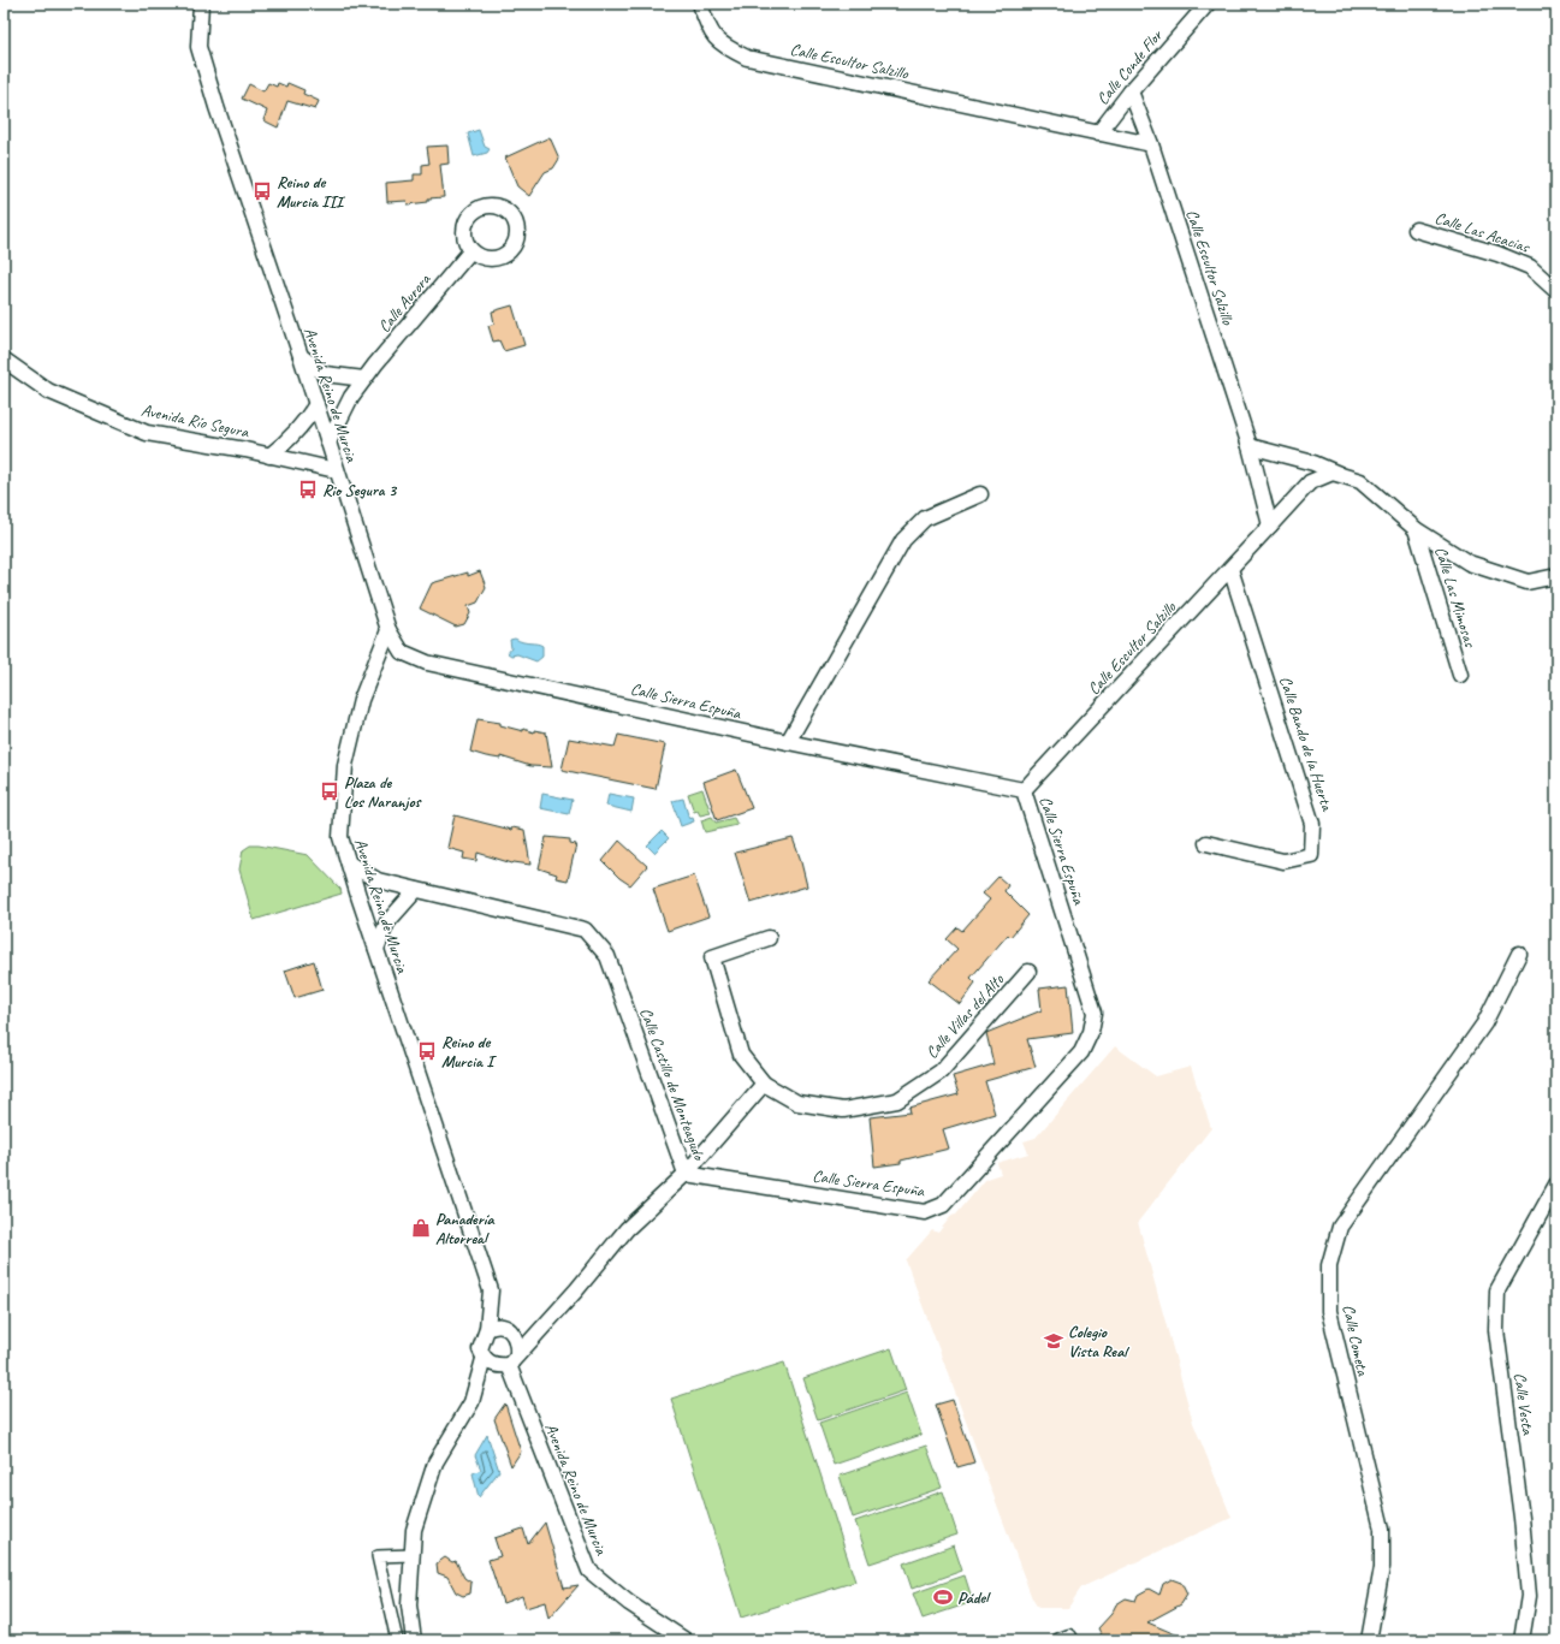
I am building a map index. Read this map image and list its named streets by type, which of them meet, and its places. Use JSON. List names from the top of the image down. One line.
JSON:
{"streets":{"street":["Calle Escultor Salzillo","Calle Conde Flor","Calle Las Acacias","Calle Aurora","Avenida Reino de Murcia","Avenida Río Segura","Calle Las Mimosas","Calle Sierra Espuña","Calle Bando de la Huerta","Calle Villas del Alto","Calle Castillo de Monteagudo","Calle Cometa","Calle Vesta"]},"crossings":[["Calle Escultor Salzillo","Calle Conde Flor"],["Calle Escultor Salzillo","Calle Sierra Espuña"],["Calle Escultor Salzillo","Calle Bando de la Huerta"],["Calle Aurora","Avenida Reino de Murcia"],["Avenida Reino de Murcia","Avenida Río Segura"],["Avenida Reino de Murcia","Calle Sierra Espuña"],["Avenida Reino de Murcia","Calle Castillo de Monteagudo"],["Calle Sierra Espuña","Calle Castillo de Monteagudo"]],"places":{"bus stop":["Reino de Murcia III","Rio Segura 3","Plaza de Los Naranjos","Reino de Murcia I"],"shop":["Panadería Altorreal"],"school or university":["Colegio Vista Real"],"sports":["Pádel"]}}
